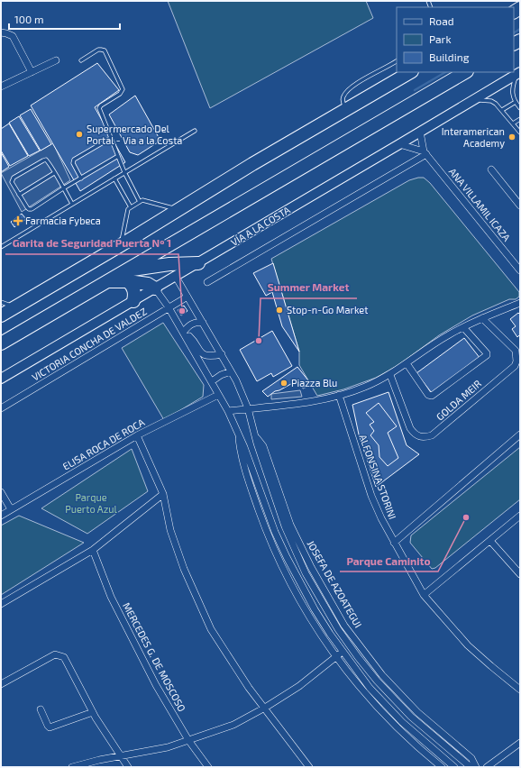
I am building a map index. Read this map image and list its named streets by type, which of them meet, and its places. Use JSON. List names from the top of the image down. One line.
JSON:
{"streets":{"street":["ANA VILLAMIL ICAZA","VÍA A LA COSTA","VICTORIA CONCHA DE VALDEZ","GOLDA MEIR","ELISA ROCA DE ROCA","ALFONSINA STORINI","JOSEFA DE AZOATEGUI","MERCEDES G. DE MOSCOSO"]},"crossings":[["ANA VILLAMIL ICAZA","VÍA A LA COSTA"],["VÍA A LA COSTA","JOSEFA DE AZOATEGUI"],["VICTORIA CONCHA DE VALDEZ","JOSEFA DE AZOATEGUI"]],"parks":["Parque Puerto Azul"],"places":{"other":["Supermercado Del Portal - Via a la Costa","Interamerican Academy","Stop-n-Go Market","Garita de Seguridad Puerta Nº 1","Summer Market","Piazza Blu","Parque Caminito"],"health":["Farmacia Fybeca"]},"legend":["Road","Park","Building"],"scale_bar":"100 m"}
